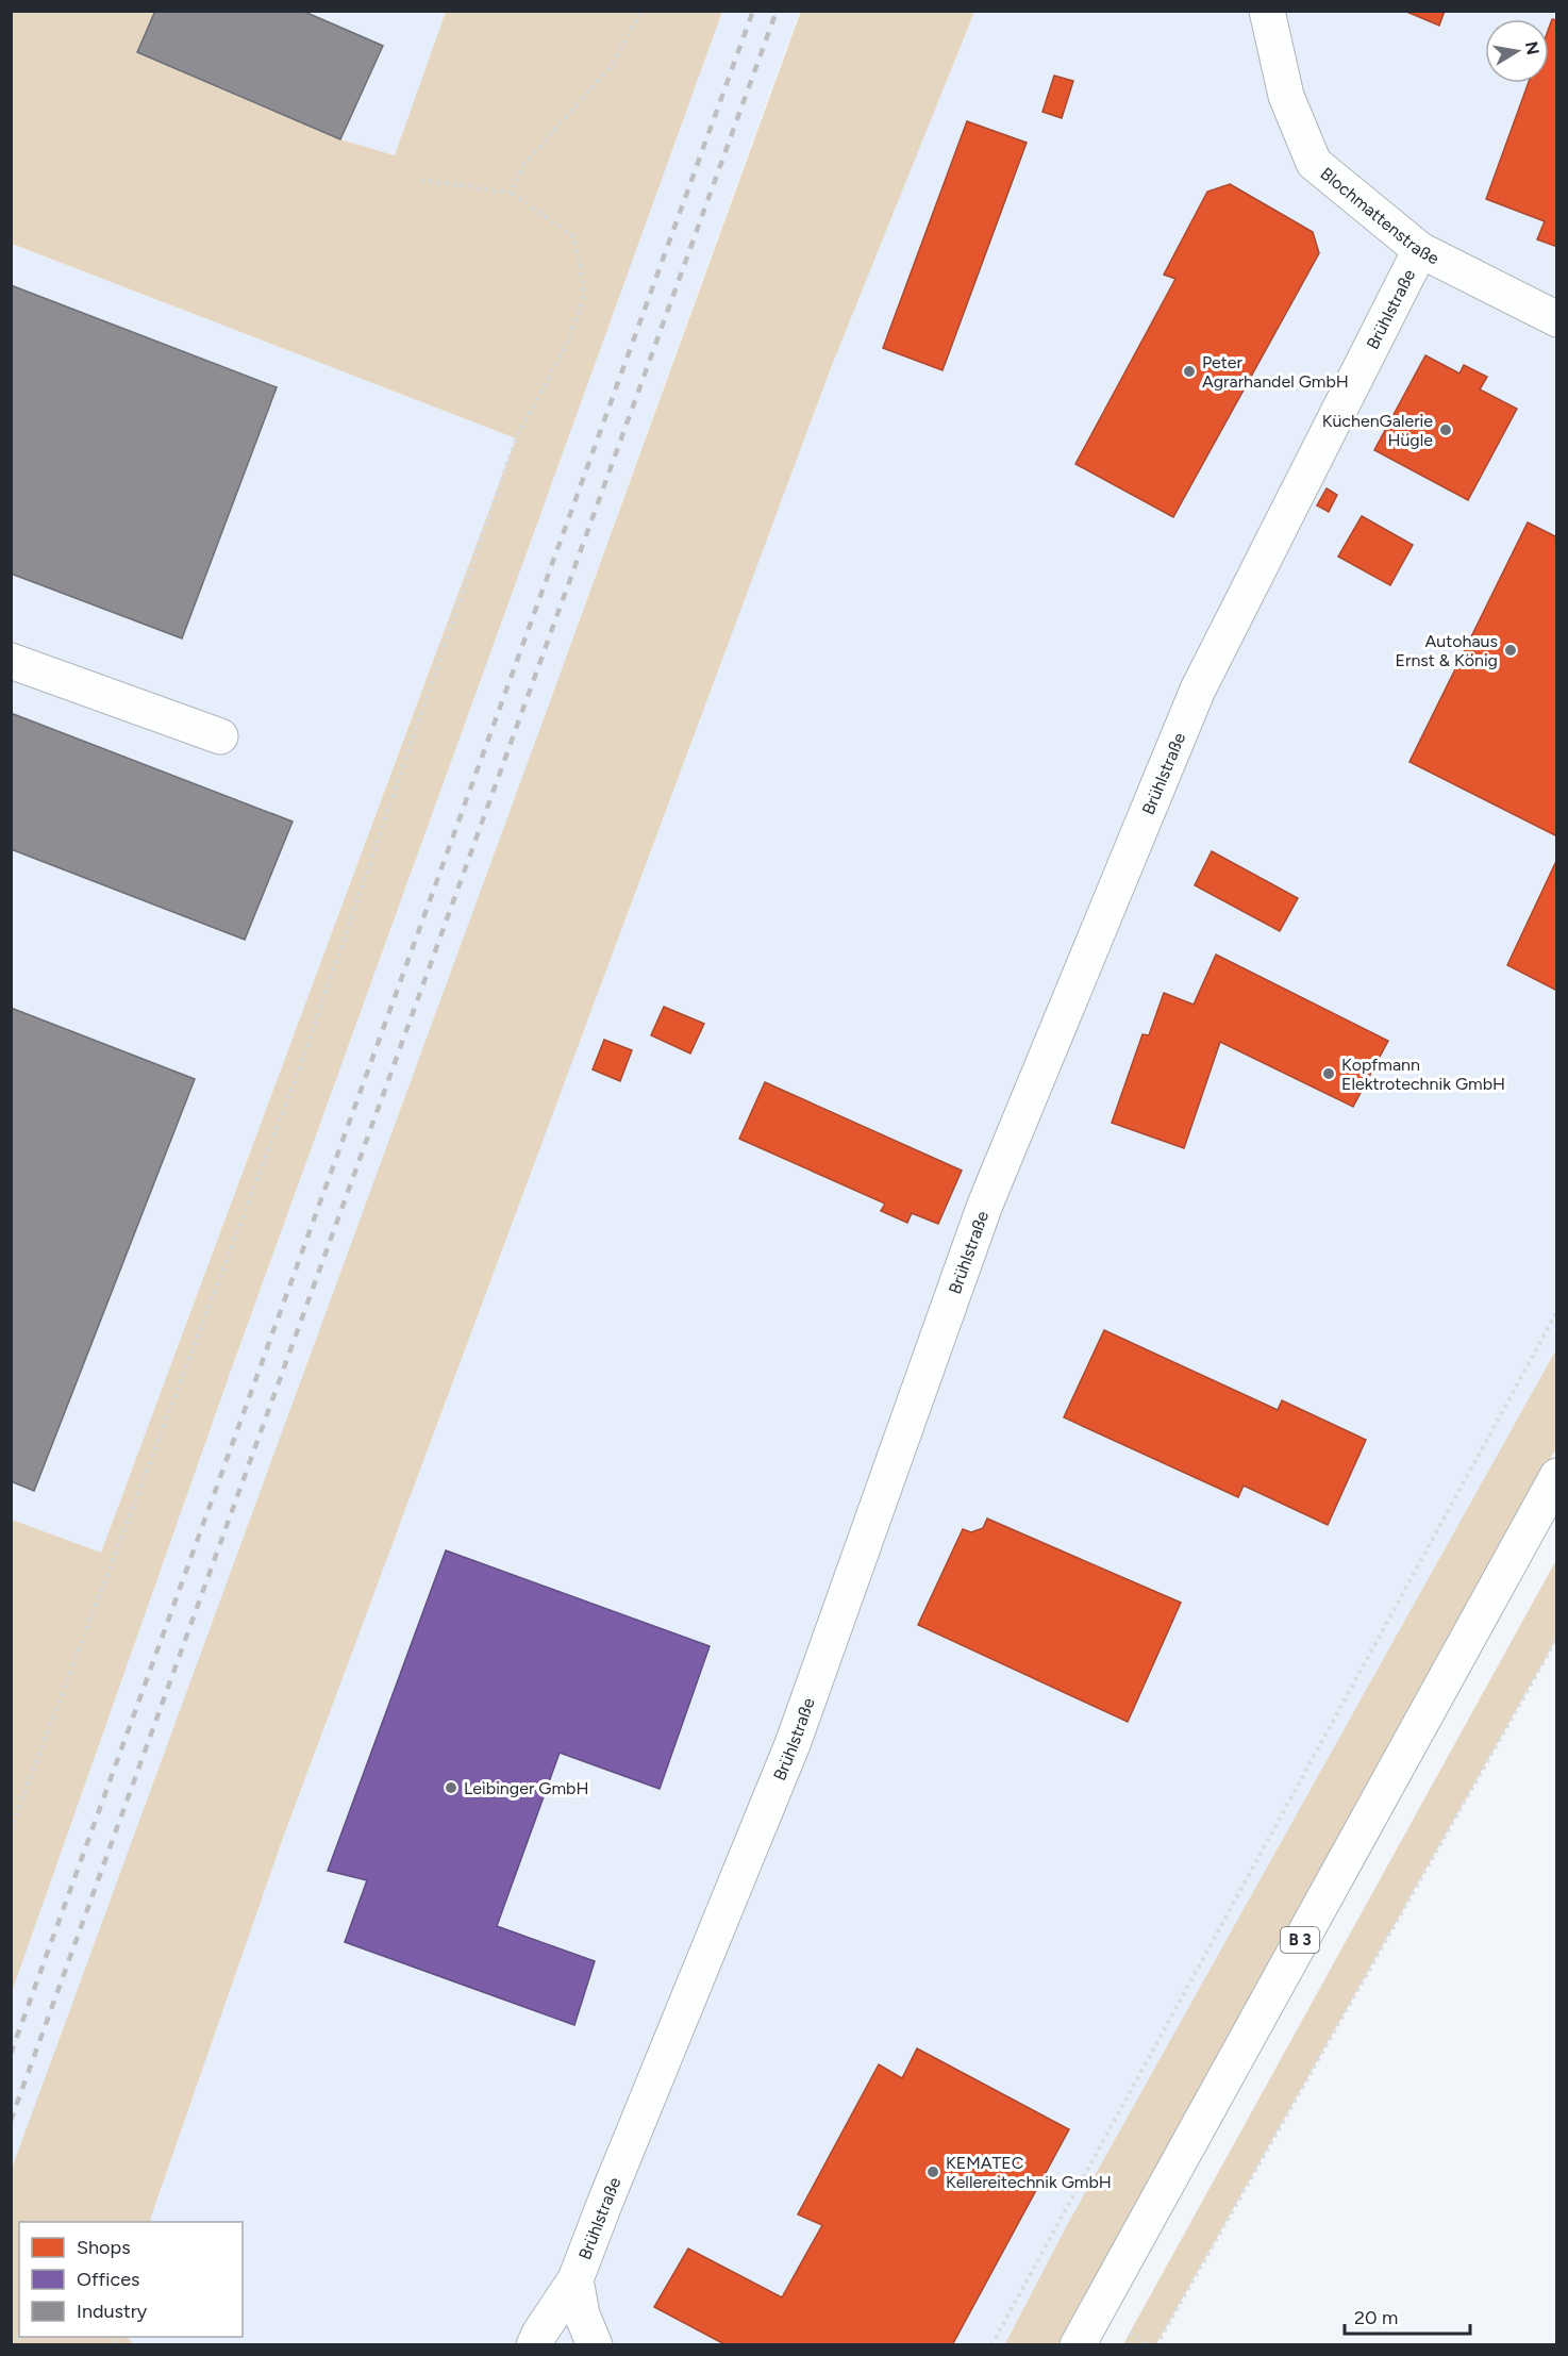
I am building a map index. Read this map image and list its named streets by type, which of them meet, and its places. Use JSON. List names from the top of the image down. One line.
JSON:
{"streets":{"street":["Blochmattenstraße","Brühlstraße","B 3"]},"crossings":[["Blochmattenstraße","Brühlstraße"]],"places":["Peter Agrarhandel GmbH","KüchenGalerie Hügle","Autohaus Ernst & König","Kopfmann Elektrotechnik GmbH","Leibinger GmbH","KEMATEC Kellereitechnik GmbH"],"legend":["Shops","Offices","Industry"],"scale_bar":"20 m","north":"right"}
